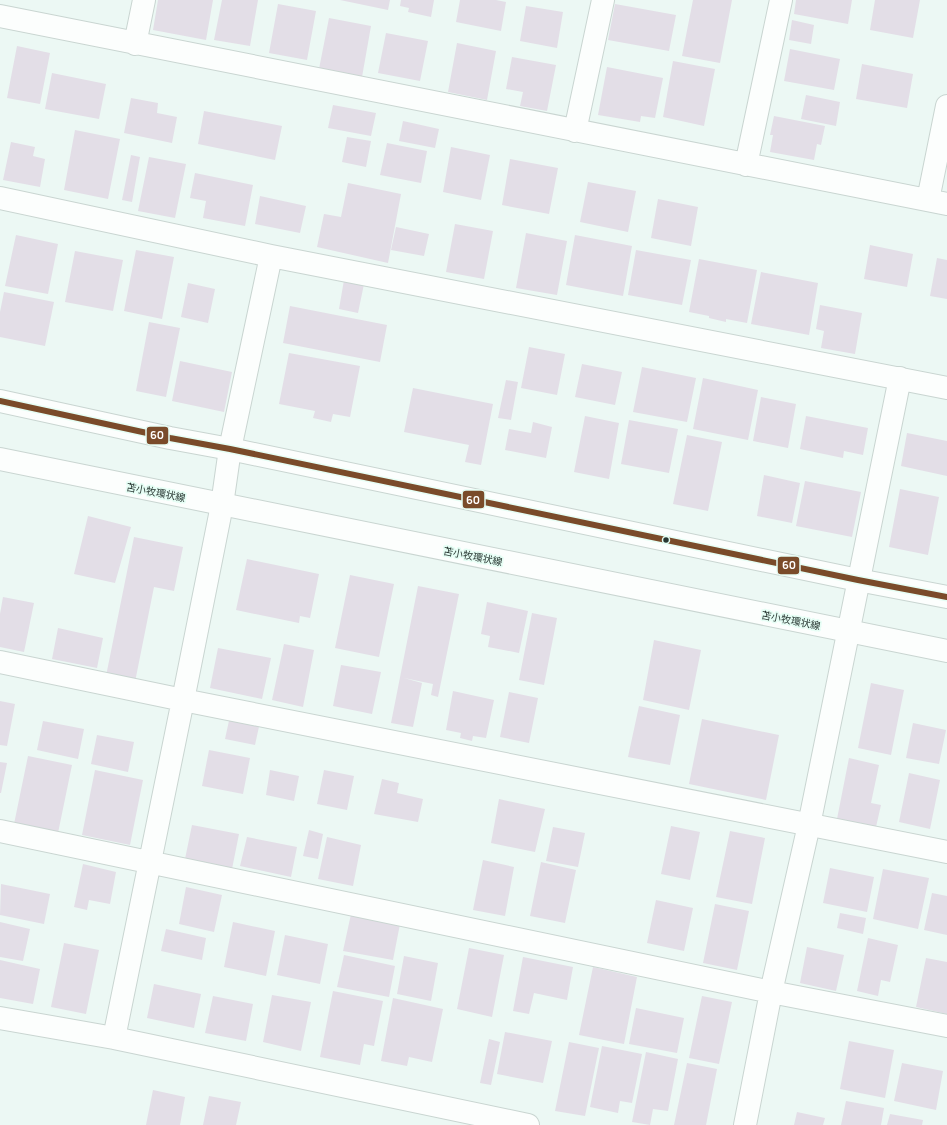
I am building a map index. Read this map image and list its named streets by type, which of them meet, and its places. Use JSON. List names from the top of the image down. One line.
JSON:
{"streets":{"street":["苫小牧環状線"]},"lines":["transit line 60"]}
